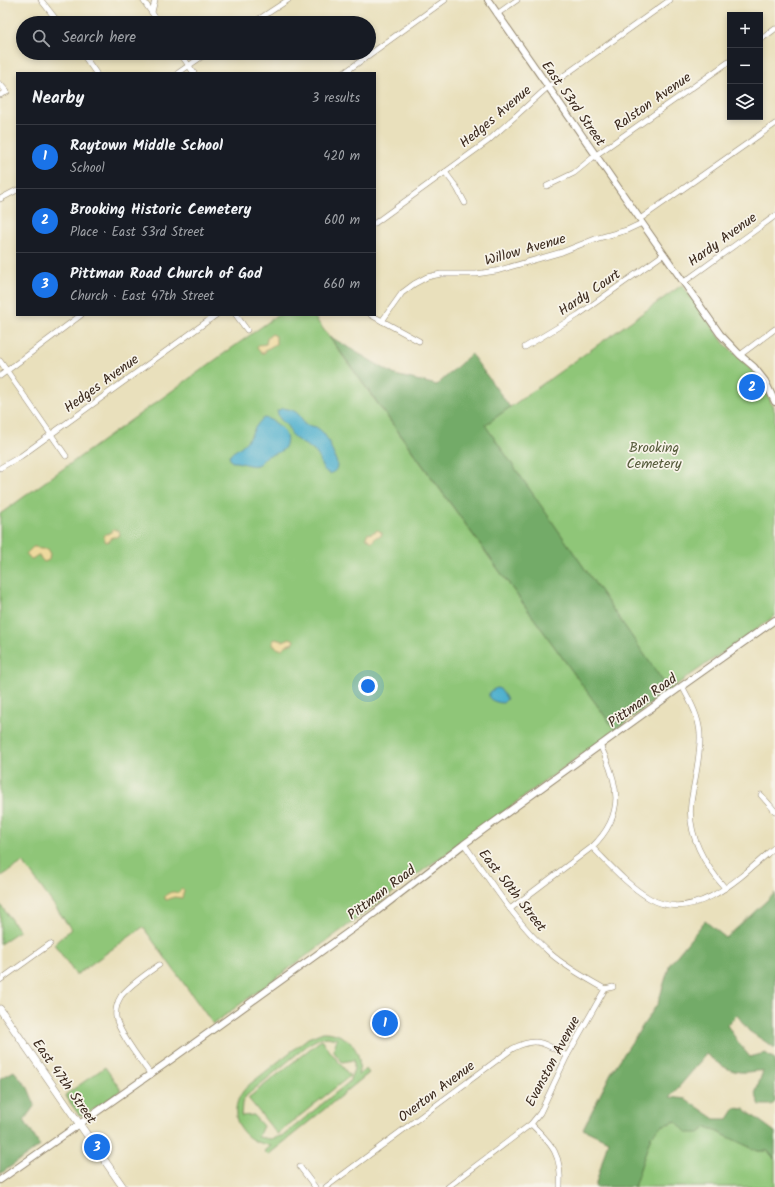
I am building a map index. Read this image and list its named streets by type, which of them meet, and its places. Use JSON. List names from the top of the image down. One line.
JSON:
{"streets":{"main road":["East 47th Street"],"street":["Ralston Avenue","East 53rd Street","Hedges Avenue","Hardy Avenue","Willow Avenue","Hardy Court","Pittman Road","East 50th Street","Evanston Avenue","Overton Avenue"]},"crossings":[["Ralston Avenue","East 53rd Street"],["East 53rd Street","Hedges Avenue"],["East 53rd Street","Hardy Avenue"],["East 53rd Street","Willow Avenue"],["East 53rd Street","Hardy Court"],["Pittman Road","East 50th Street"],["Pittman Road","East 47th Street"],["East 50th Street","Evanston Avenue"],["Evanston Avenue","Overton Avenue"]],"parks":["Brooking Cemetery"],"page":{"map_buttons":["+","−"],"search":"Search here","heading":["Nearby","3 results"],"list":[{"mark":"1","name":"Raytown Middle School","note":"School","value":"420 m"},{"mark":"2","name":"Brooking Historic Cemetery","note":"Place · East 53rd Street","value":"600 m"},{"mark":"3","name":"Pittman Road Church of God","note":"Church · East 47th Street","value":"660 m"}],"pins":["2","1","3"]}}
